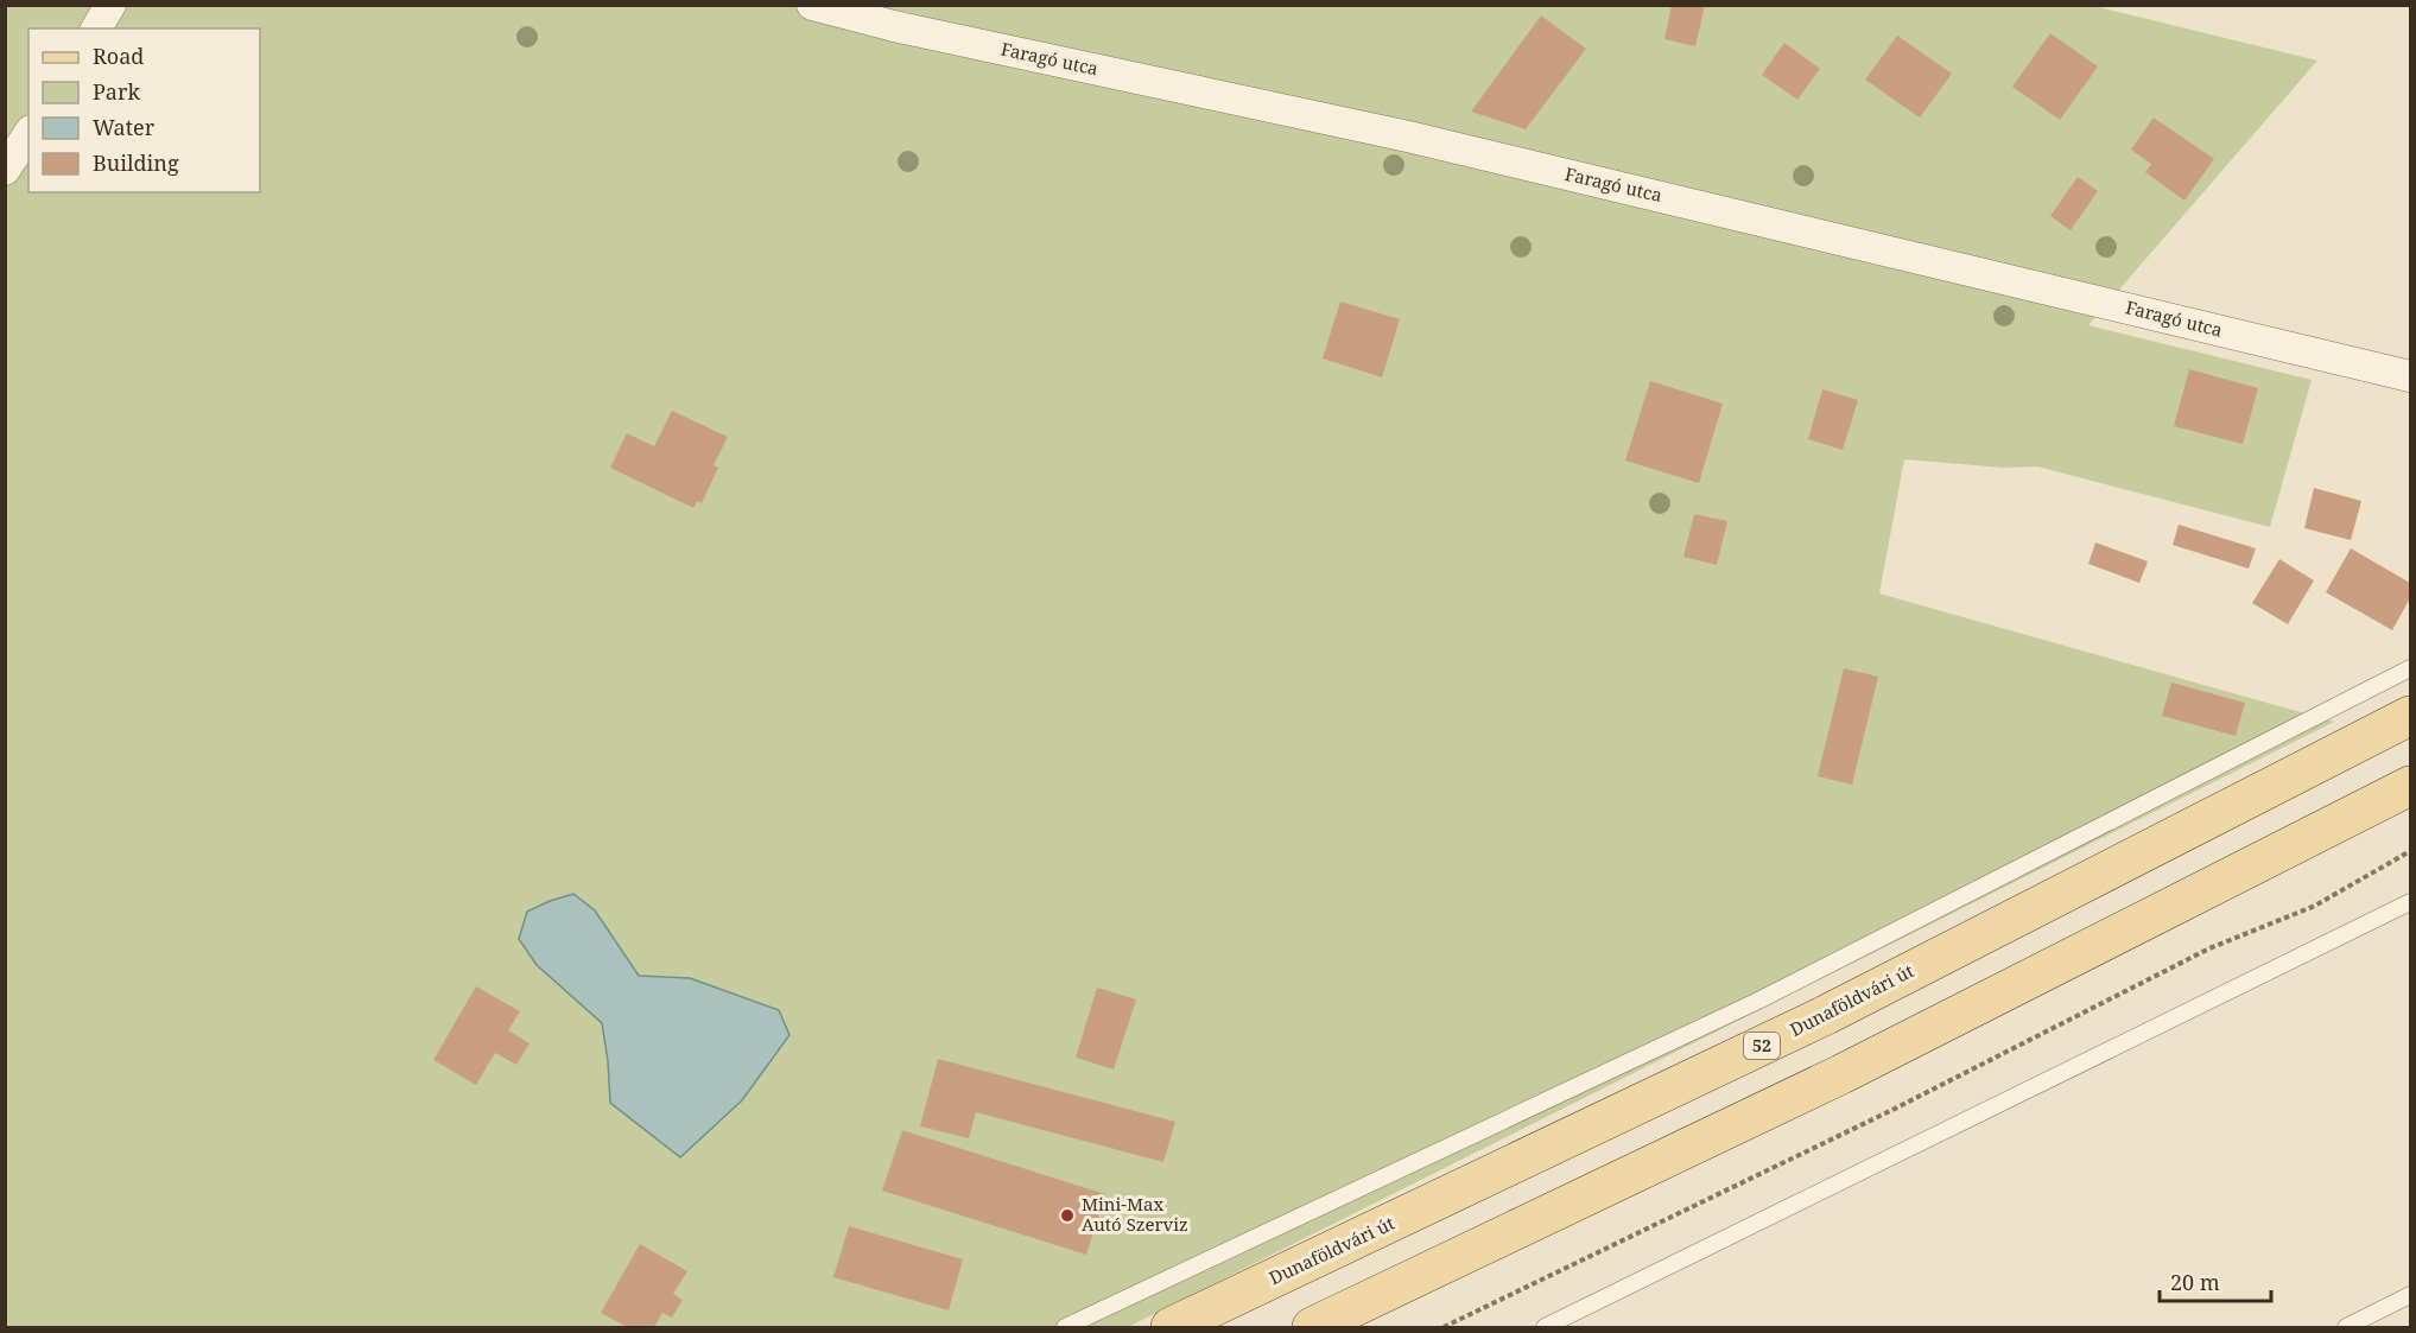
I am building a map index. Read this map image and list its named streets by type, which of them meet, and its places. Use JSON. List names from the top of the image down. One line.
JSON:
{"streets":{"main road":["Dunaföldvári út","52"],"street":["Faragó utca"]},"places":["Mini-Max Autó Szerviz"],"legend":["Road","Park","Water","Building"],"scale_bar":"20 m"}
